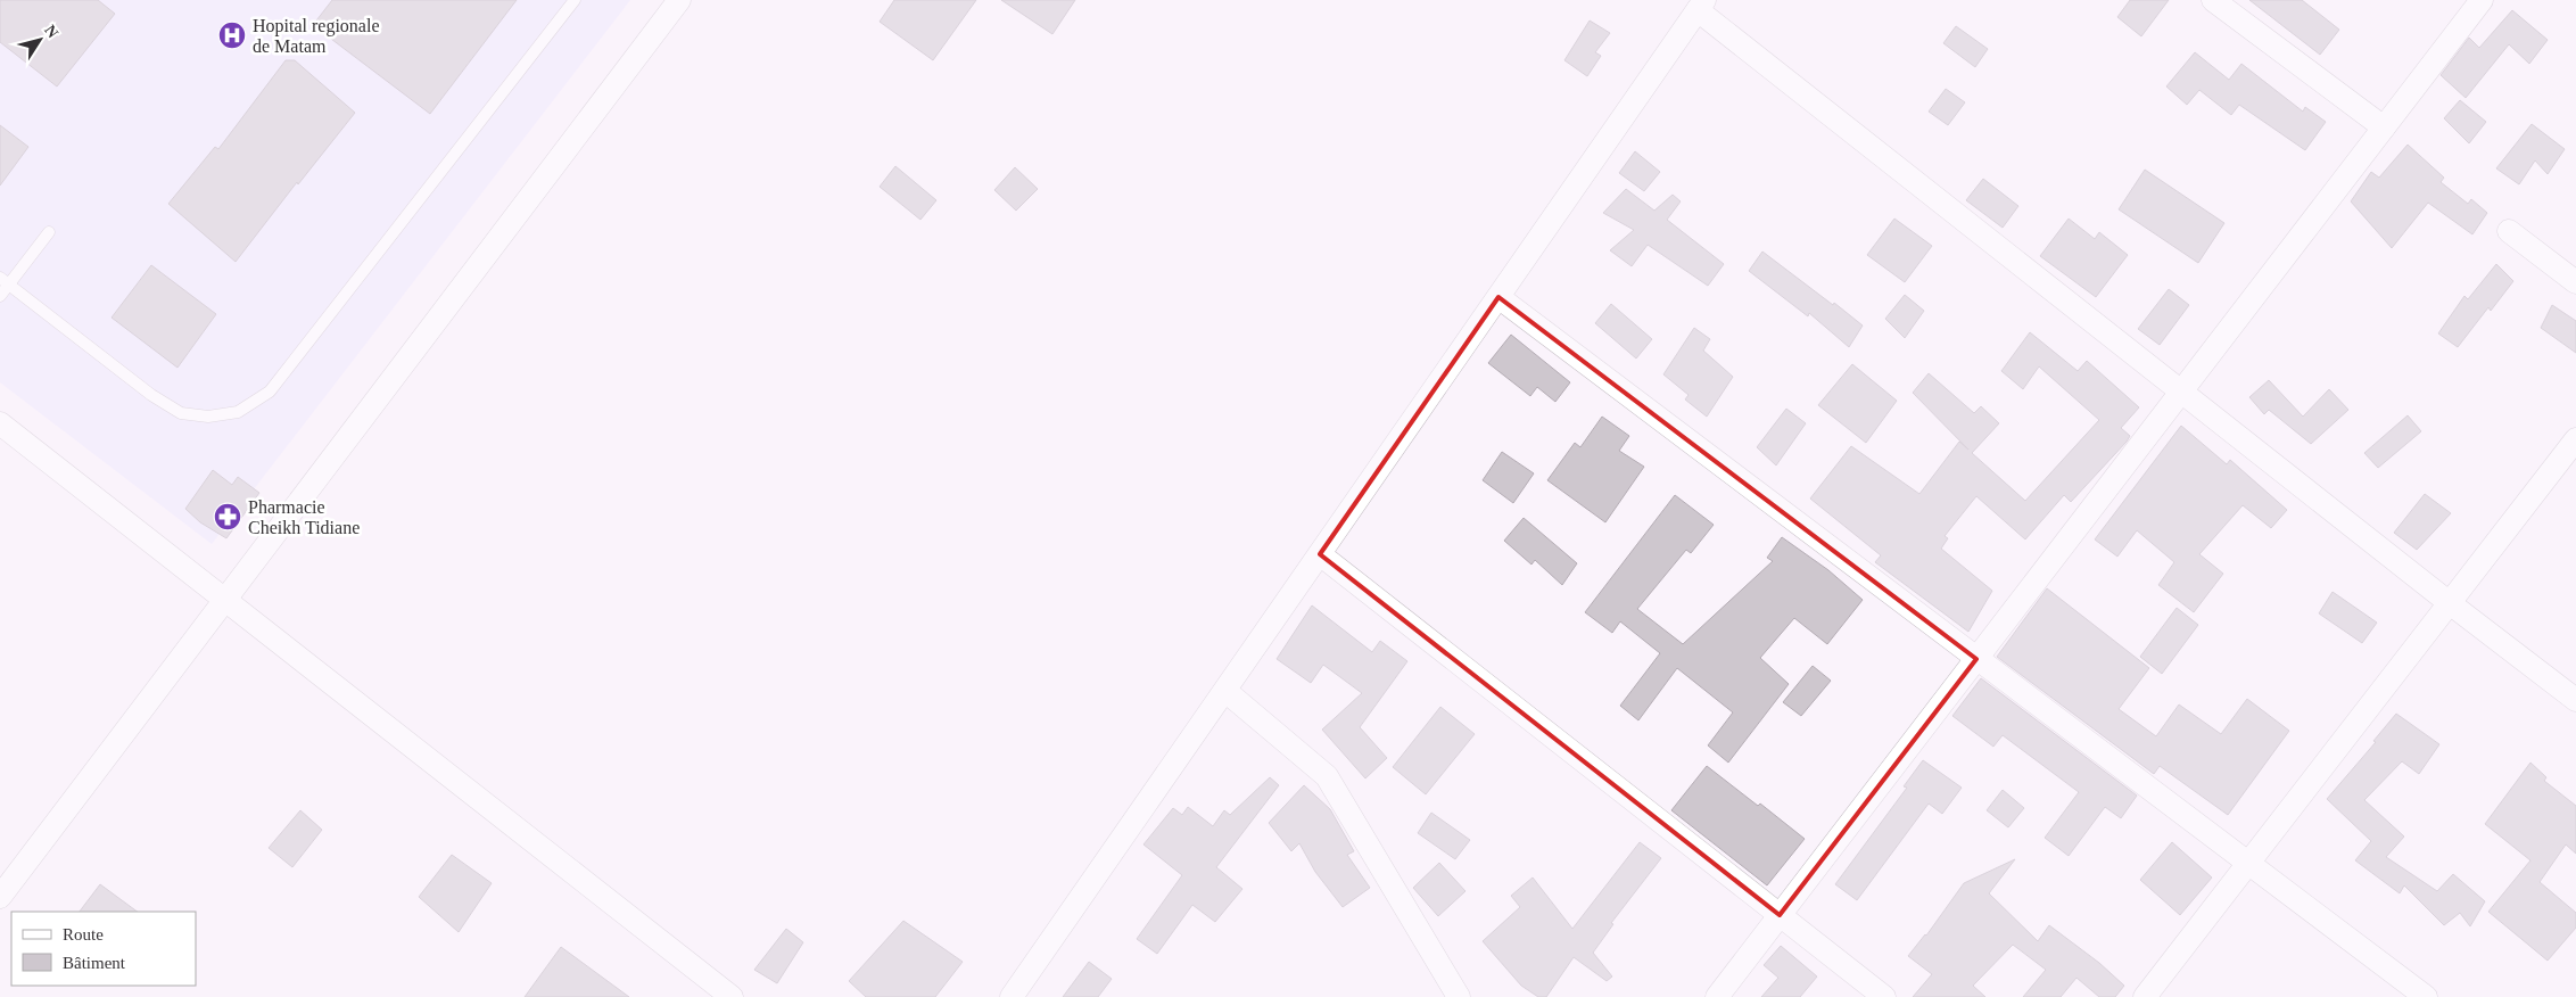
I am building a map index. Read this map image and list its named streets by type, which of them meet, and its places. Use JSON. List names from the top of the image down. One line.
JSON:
{"places":{"hospital":["Hopital regionale de Matam"],"pharmacy":["Pharmacie Cheikh Tidiane"]},"legend":["Route","Bâtiment"],"north":"top right"}
